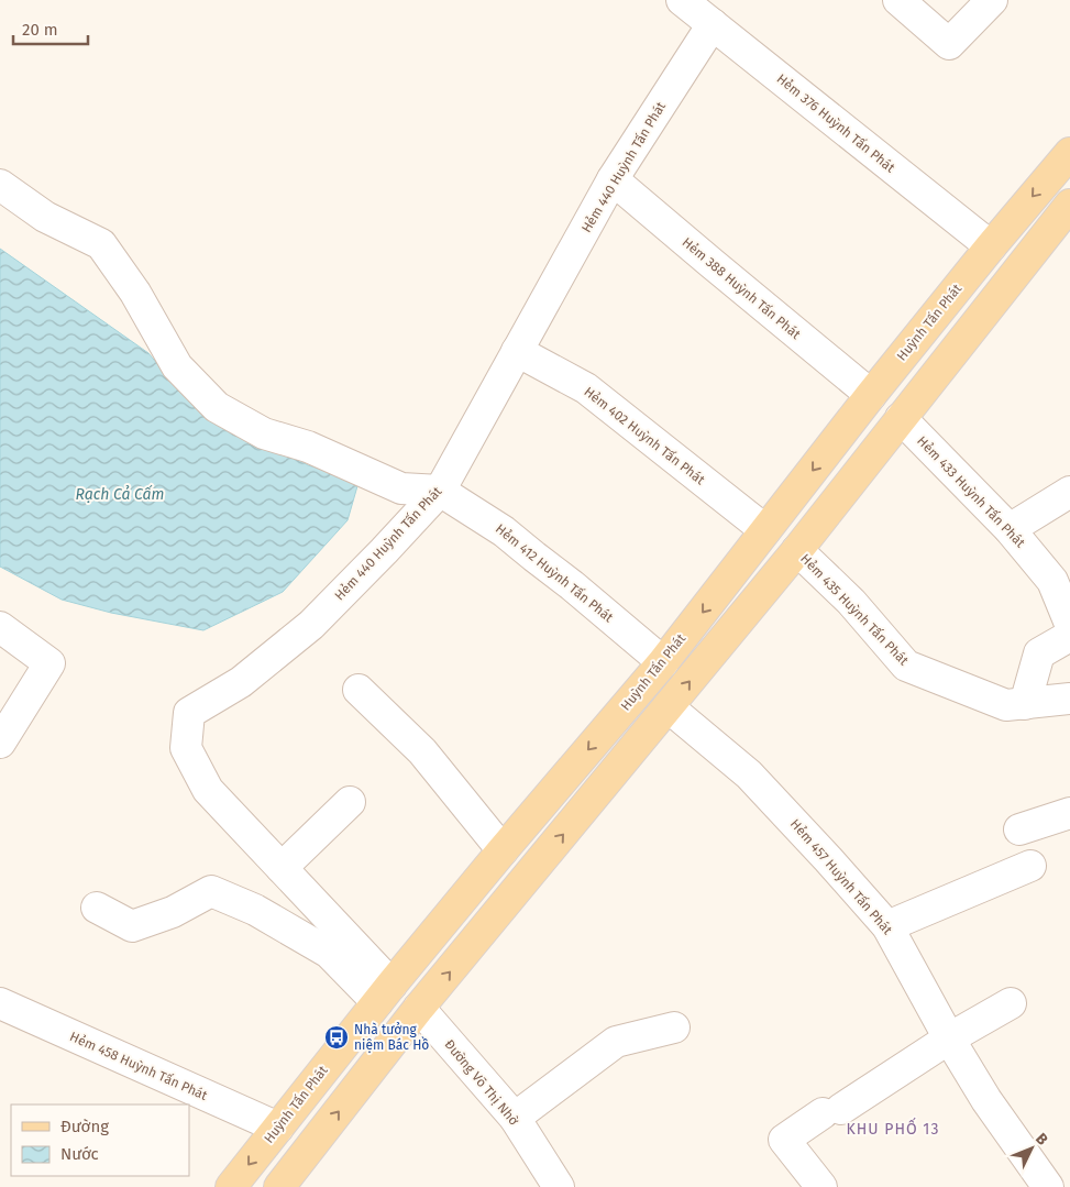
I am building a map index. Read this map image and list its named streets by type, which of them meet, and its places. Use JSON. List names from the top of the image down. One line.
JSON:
{"streets":{"main road":["Huỳnh Tấn Phát"],"street":["Hẻm 376 Huỳnh Tấn Phát","Hẻm 440 Huỳnh Tấn Phát","Hẻm 388 Huỳnh Tấn Phát","Hẻm 402 Huỳnh Tấn Phát","Hẻm 433 Huỳnh Tấn Phát","Hẻm 412 Huỳnh Tấn Phát","Hẻm 435 Huỳnh Tấn Phát","Hẻm 457 Huỳnh Tấn Phát","Hẻm 458 Huỳnh Tấn Phát","Đường Võ Thị Nhờ"]},"crossings":[["Hẻm 376 Huỳnh Tấn Phát","Hẻm 440 Huỳnh Tấn Phát"],["Hẻm 376 Huỳnh Tấn Phát","Huỳnh Tấn Phát"],["Hẻm 440 Huỳnh Tấn Phát","Hẻm 388 Huỳnh Tấn Phát"],["Hẻm 440 Huỳnh Tấn Phát","Huỳnh Tấn Phát"],["Hẻm 440 Huỳnh Tấn Phát","Hẻm 402 Huỳnh Tấn Phát"],["Hẻm 440 Huỳnh Tấn Phát","Hẻm 412 Huỳnh Tấn Phát"],["Hẻm 388 Huỳnh Tấn Phát","Huỳnh Tấn Phát"],["Huỳnh Tấn Phát","Hẻm 402 Huỳnh Tấn Phát"],["Huỳnh Tấn Phát","Hẻm 412 Huỳnh Tấn Phát"],["Huỳnh Tấn Phát","Hẻm 458 Huỳnh Tấn Phát"]],"districts":["KHU PHỐ 13"],"water":["Rạch Cả Cấm"],"places":{"bus stop":["Nhà tưởng niệm Bác Hồ"]},"legend":["Đường","Nước"],"scale_bar":"20 m","north":"top right"}
